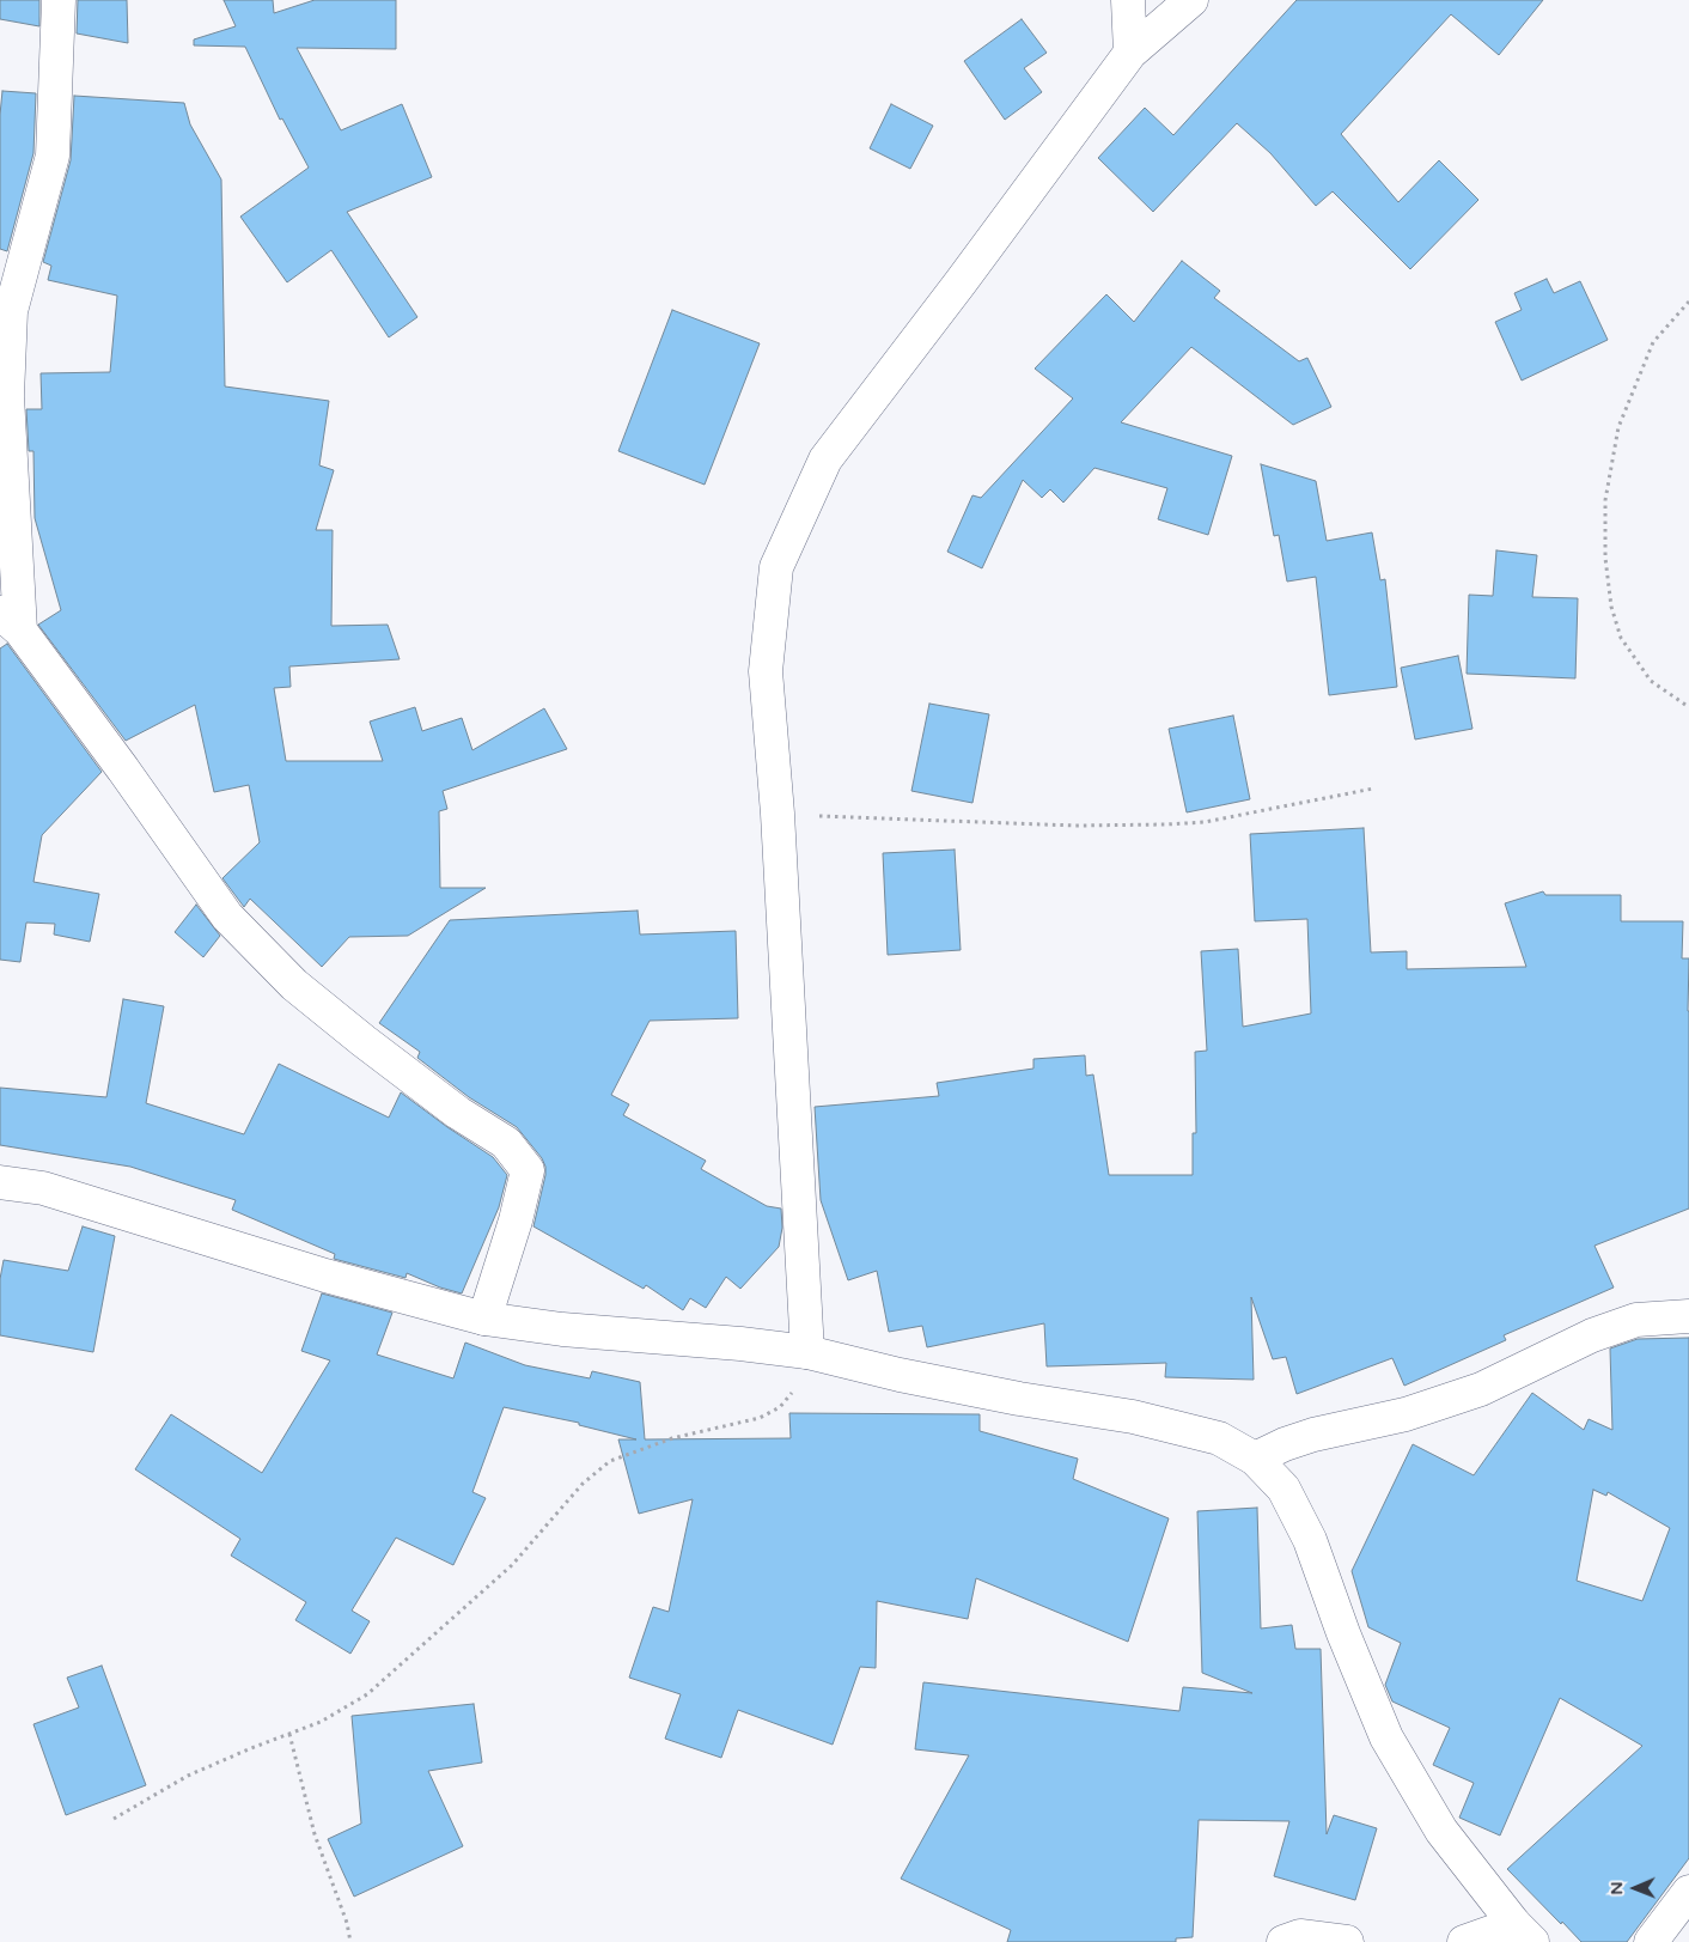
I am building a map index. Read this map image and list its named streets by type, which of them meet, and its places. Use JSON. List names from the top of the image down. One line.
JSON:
{"north":"left"}
